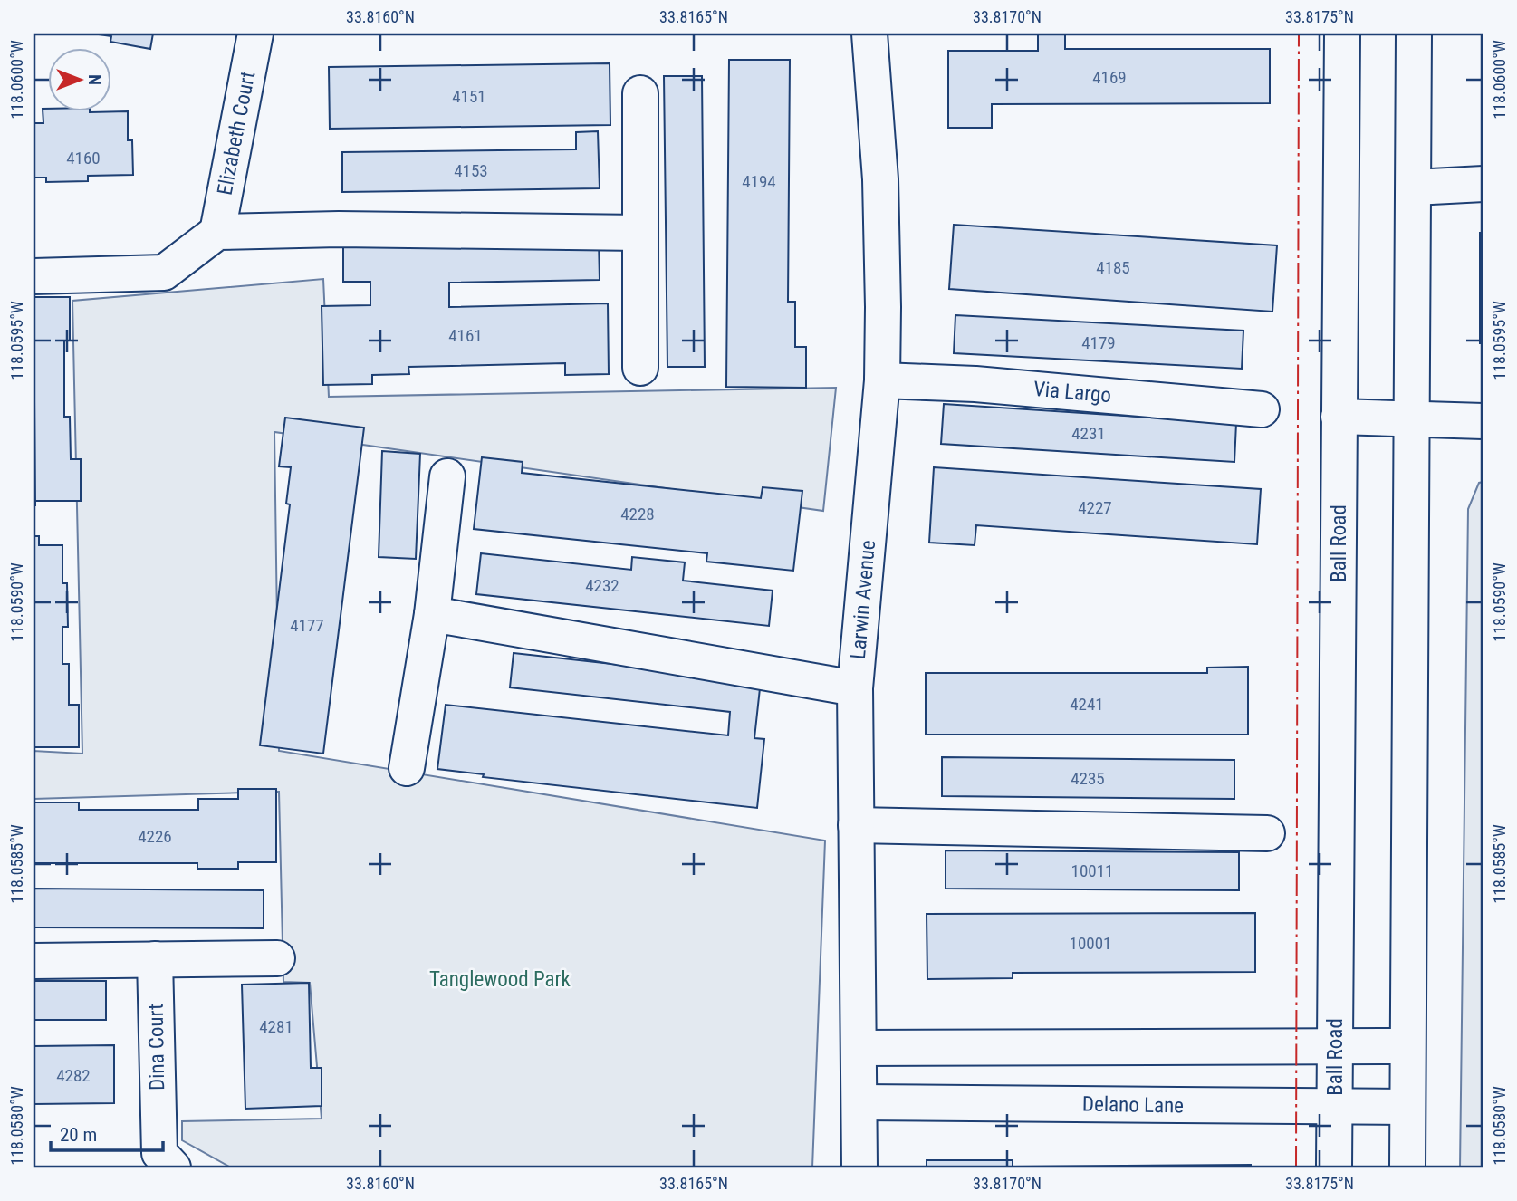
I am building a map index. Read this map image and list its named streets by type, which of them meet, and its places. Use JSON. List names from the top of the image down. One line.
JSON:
{"streets":{"street":["Elizabeth Court","Via Largo","Ball Road","Larwin Avenue","Dina Court","Delano Lane"]},"crossings":[["Via Largo","Larwin Avenue"],["Ball Road","Delano Lane"],["Larwin Avenue","Delano Lane"]],"parks":["Tanglewood Park"],"house_numbers":["4169","4151","4160","4153","4194","4185","4161","4179","4231","4227","4228","4232","4177","4241","4235","4226","10011","10001","4281","4282"],"scale_bar":"20 m","north":"right","coordinates":["33.8160°N","33.8165°N","33.8170°N","33.8175°N","118.0600°W","118.0595°W","118.0590°W","118.0585°W","118.0580°W"]}
